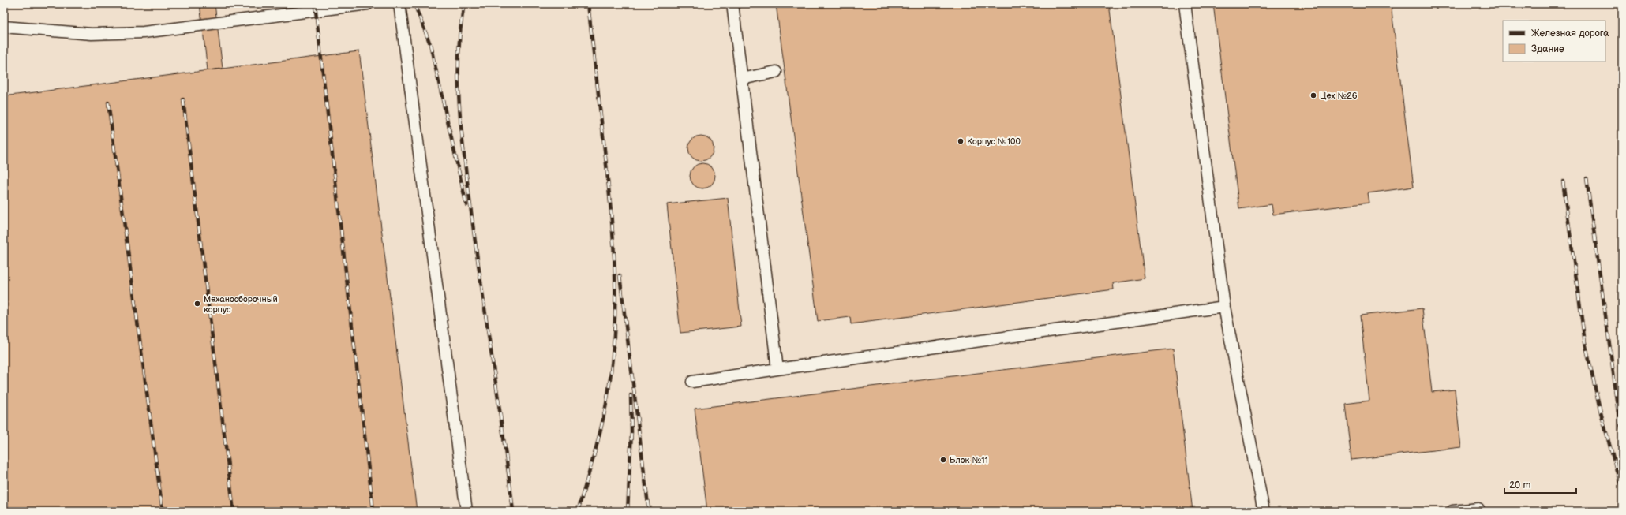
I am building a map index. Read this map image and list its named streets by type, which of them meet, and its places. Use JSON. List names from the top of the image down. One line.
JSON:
{"places":["Цех №26","Корпус №100","Механосборочный корпус","Блок №11"],"legend":["Железная дорога","Здание"],"scale_bar":"20 m"}
